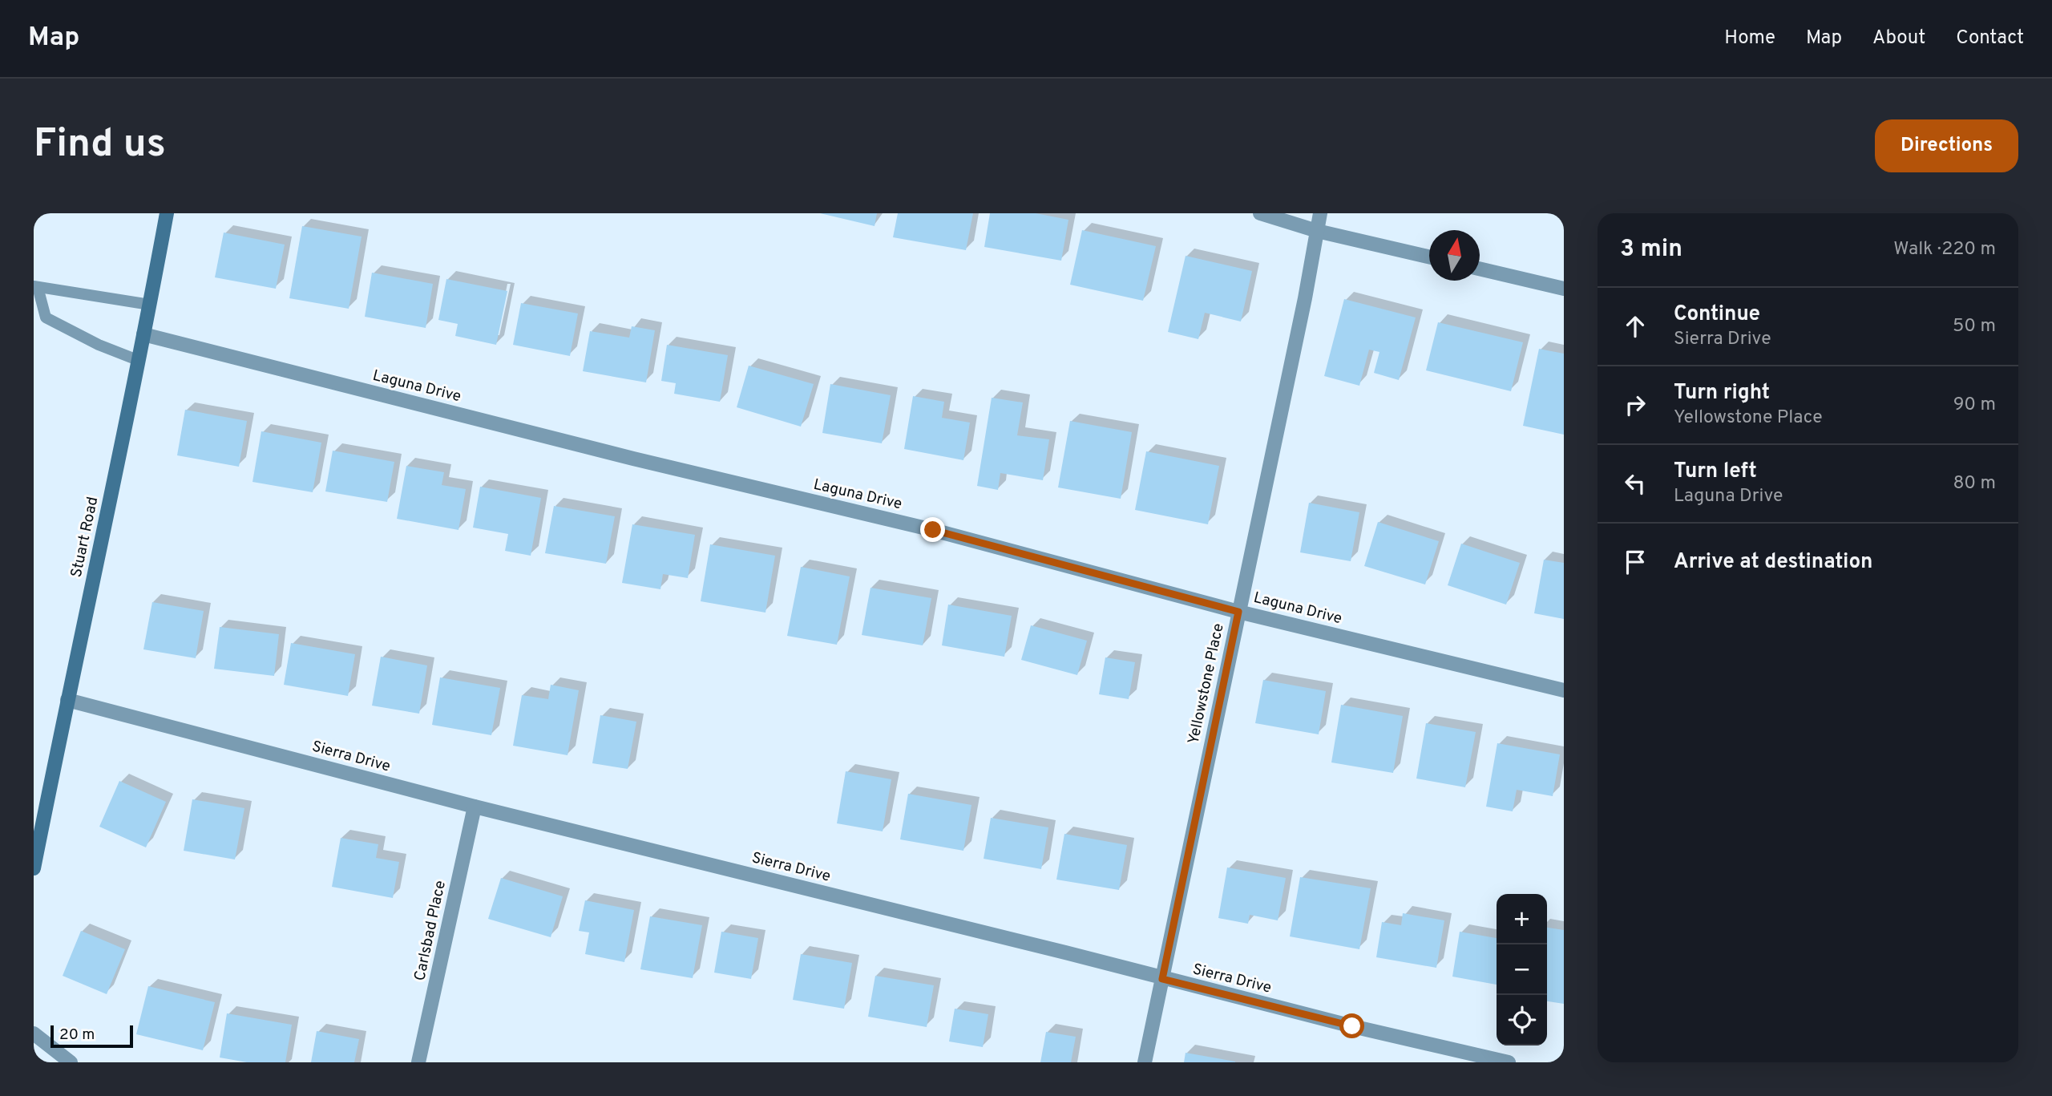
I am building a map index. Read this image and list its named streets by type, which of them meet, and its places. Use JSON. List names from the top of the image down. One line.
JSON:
{"streets":{"street":["Laguna Drive","Stuart Road","Yellowstone Place","Sierra Drive","Carlsbad Place"]},"crossings":[["Laguna Drive","Stuart Road"],["Laguna Drive","Yellowstone Place"],["Stuart Road","Sierra Drive"],["Yellowstone Place","Sierra Drive"],["Sierra Drive","Carlsbad Place"]],"scale_bar":"20 m","north":"top","page":{"header":"Map","nav":["Home","Map","About","Contact"],"buttons":"Directions","title":"Find us","heading":["3 min","Walk · 220 m"],"list":[["Continue","Sierra Drive","50 m"],["Turn right","Yellowstone Place","90 m"],["Turn left","Laguna Drive","80 m"],"Arrive at destination"],"map_buttons":["+","−"],"scale":"20 m"}}
